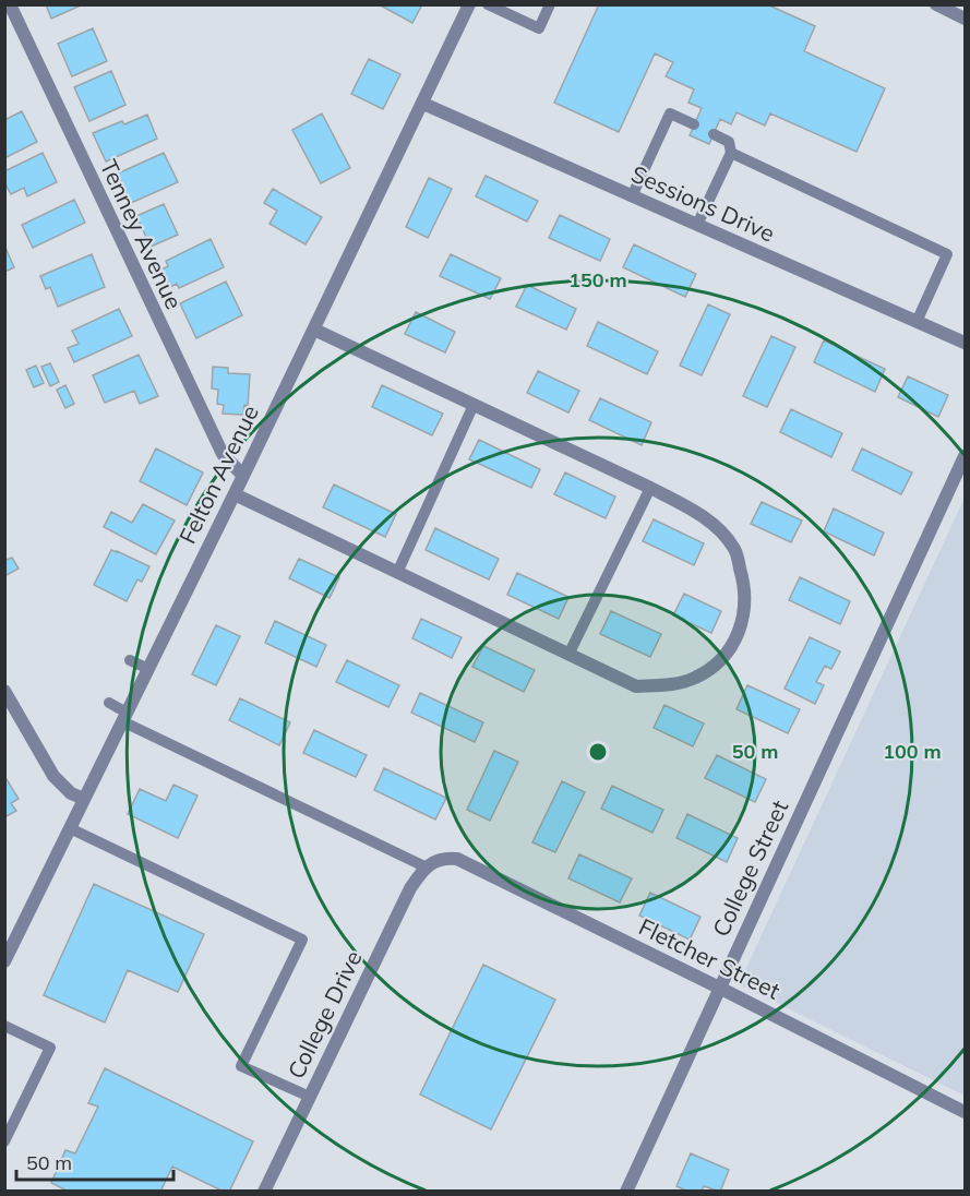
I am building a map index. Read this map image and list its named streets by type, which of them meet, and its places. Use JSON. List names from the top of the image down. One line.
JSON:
{"streets":{"street":["Sessions Drive","Tenney Avenue","Felton Avenue","College Street","Fletcher Street","College Drive"]},"crossings":[["Sessions Drive","Felton Avenue"],["Tenney Avenue","Felton Avenue"],["College Street","Fletcher Street"],["Fletcher Street","College Drive"]],"scale_bar":"50 m","rings":["150 m","50 m","100 m"]}
